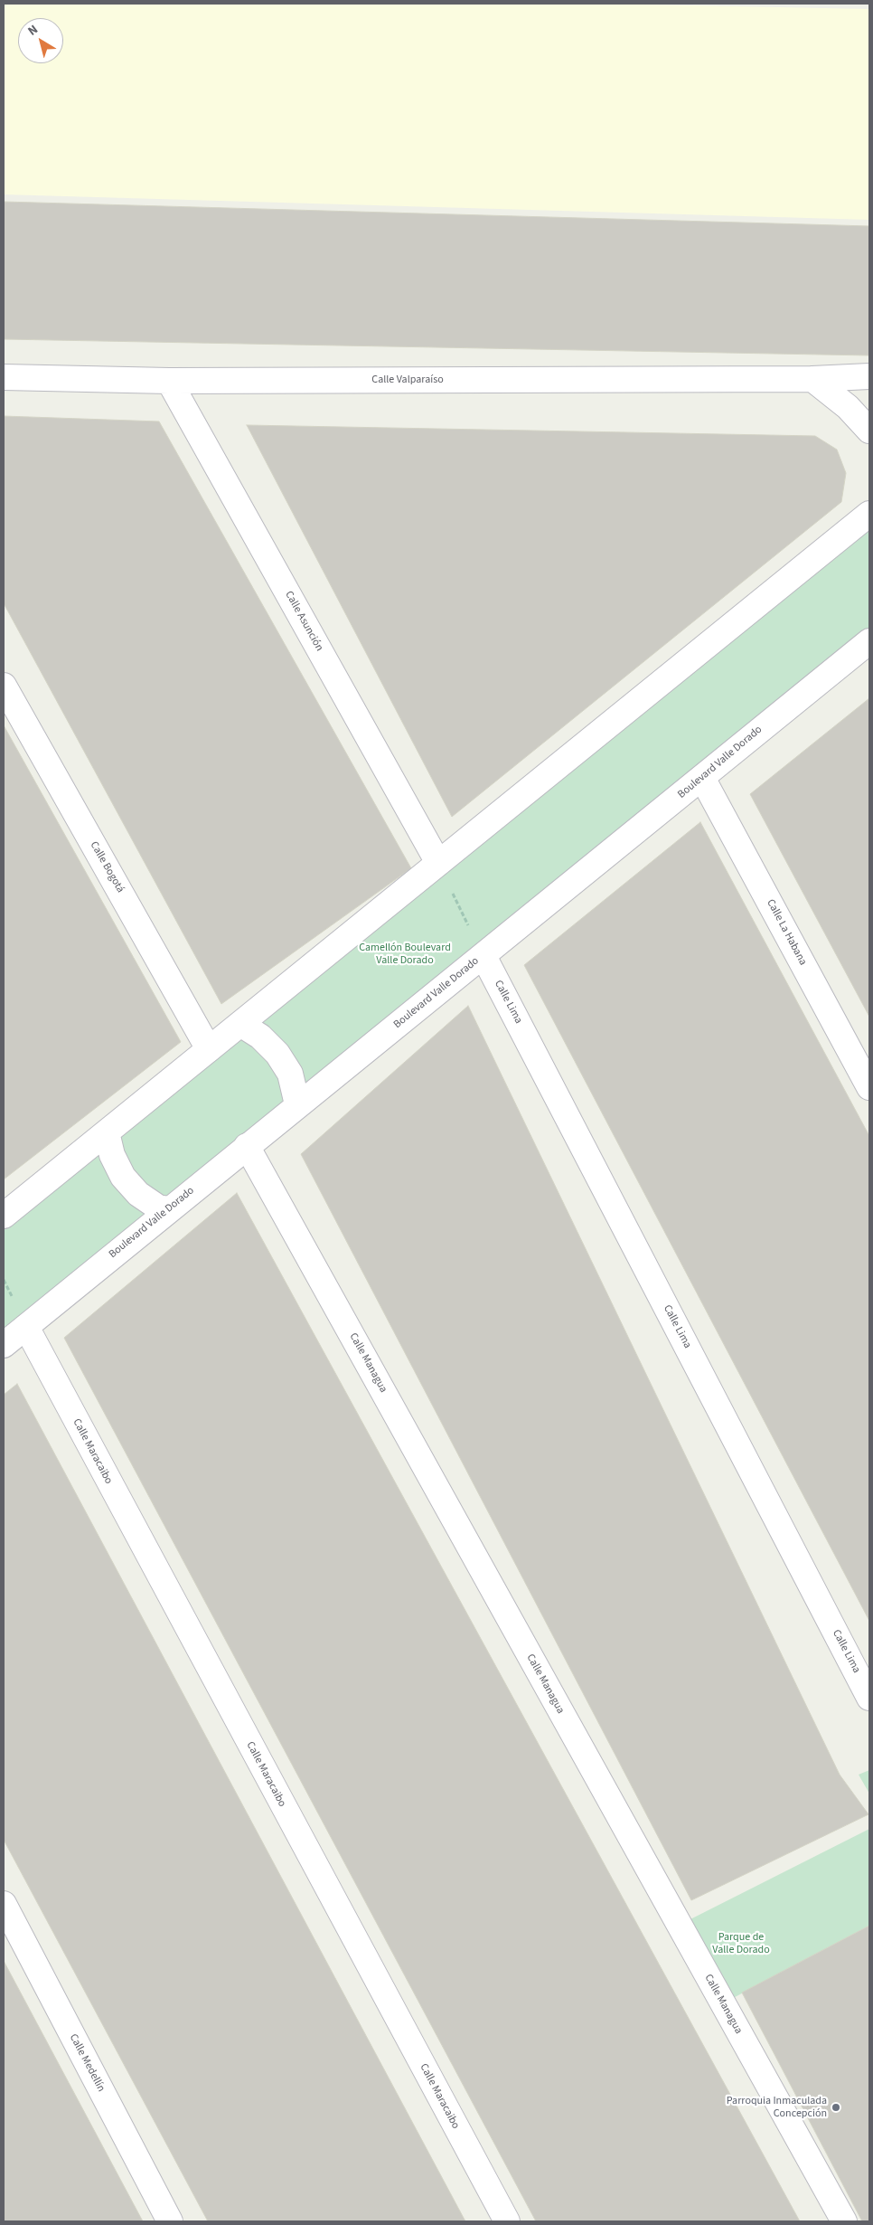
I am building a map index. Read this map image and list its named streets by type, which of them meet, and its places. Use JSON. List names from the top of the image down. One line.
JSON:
{"streets":{"street":["Calle Valparaíso","Calle Asunción","Boulevard Valle Dorado","Calle Bogotá","Calle La Habana","Calle Lima","Calle Managua","Calle Maracaibo","Calle Medellín"]},"crossings":[["Calle Valparaíso","Calle Asunción"],["Boulevard Valle Dorado","Calle La Habana"],["Boulevard Valle Dorado","Calle Lima"],["Boulevard Valle Dorado","Calle Managua"],["Boulevard Valle Dorado","Calle Maracaibo"]],"parks":["Camellón Boulevard Valle Dorado","Parque de Valle Dorado"],"places":["Parroquia Inmaculada Concepción"],"north":"top left"}
